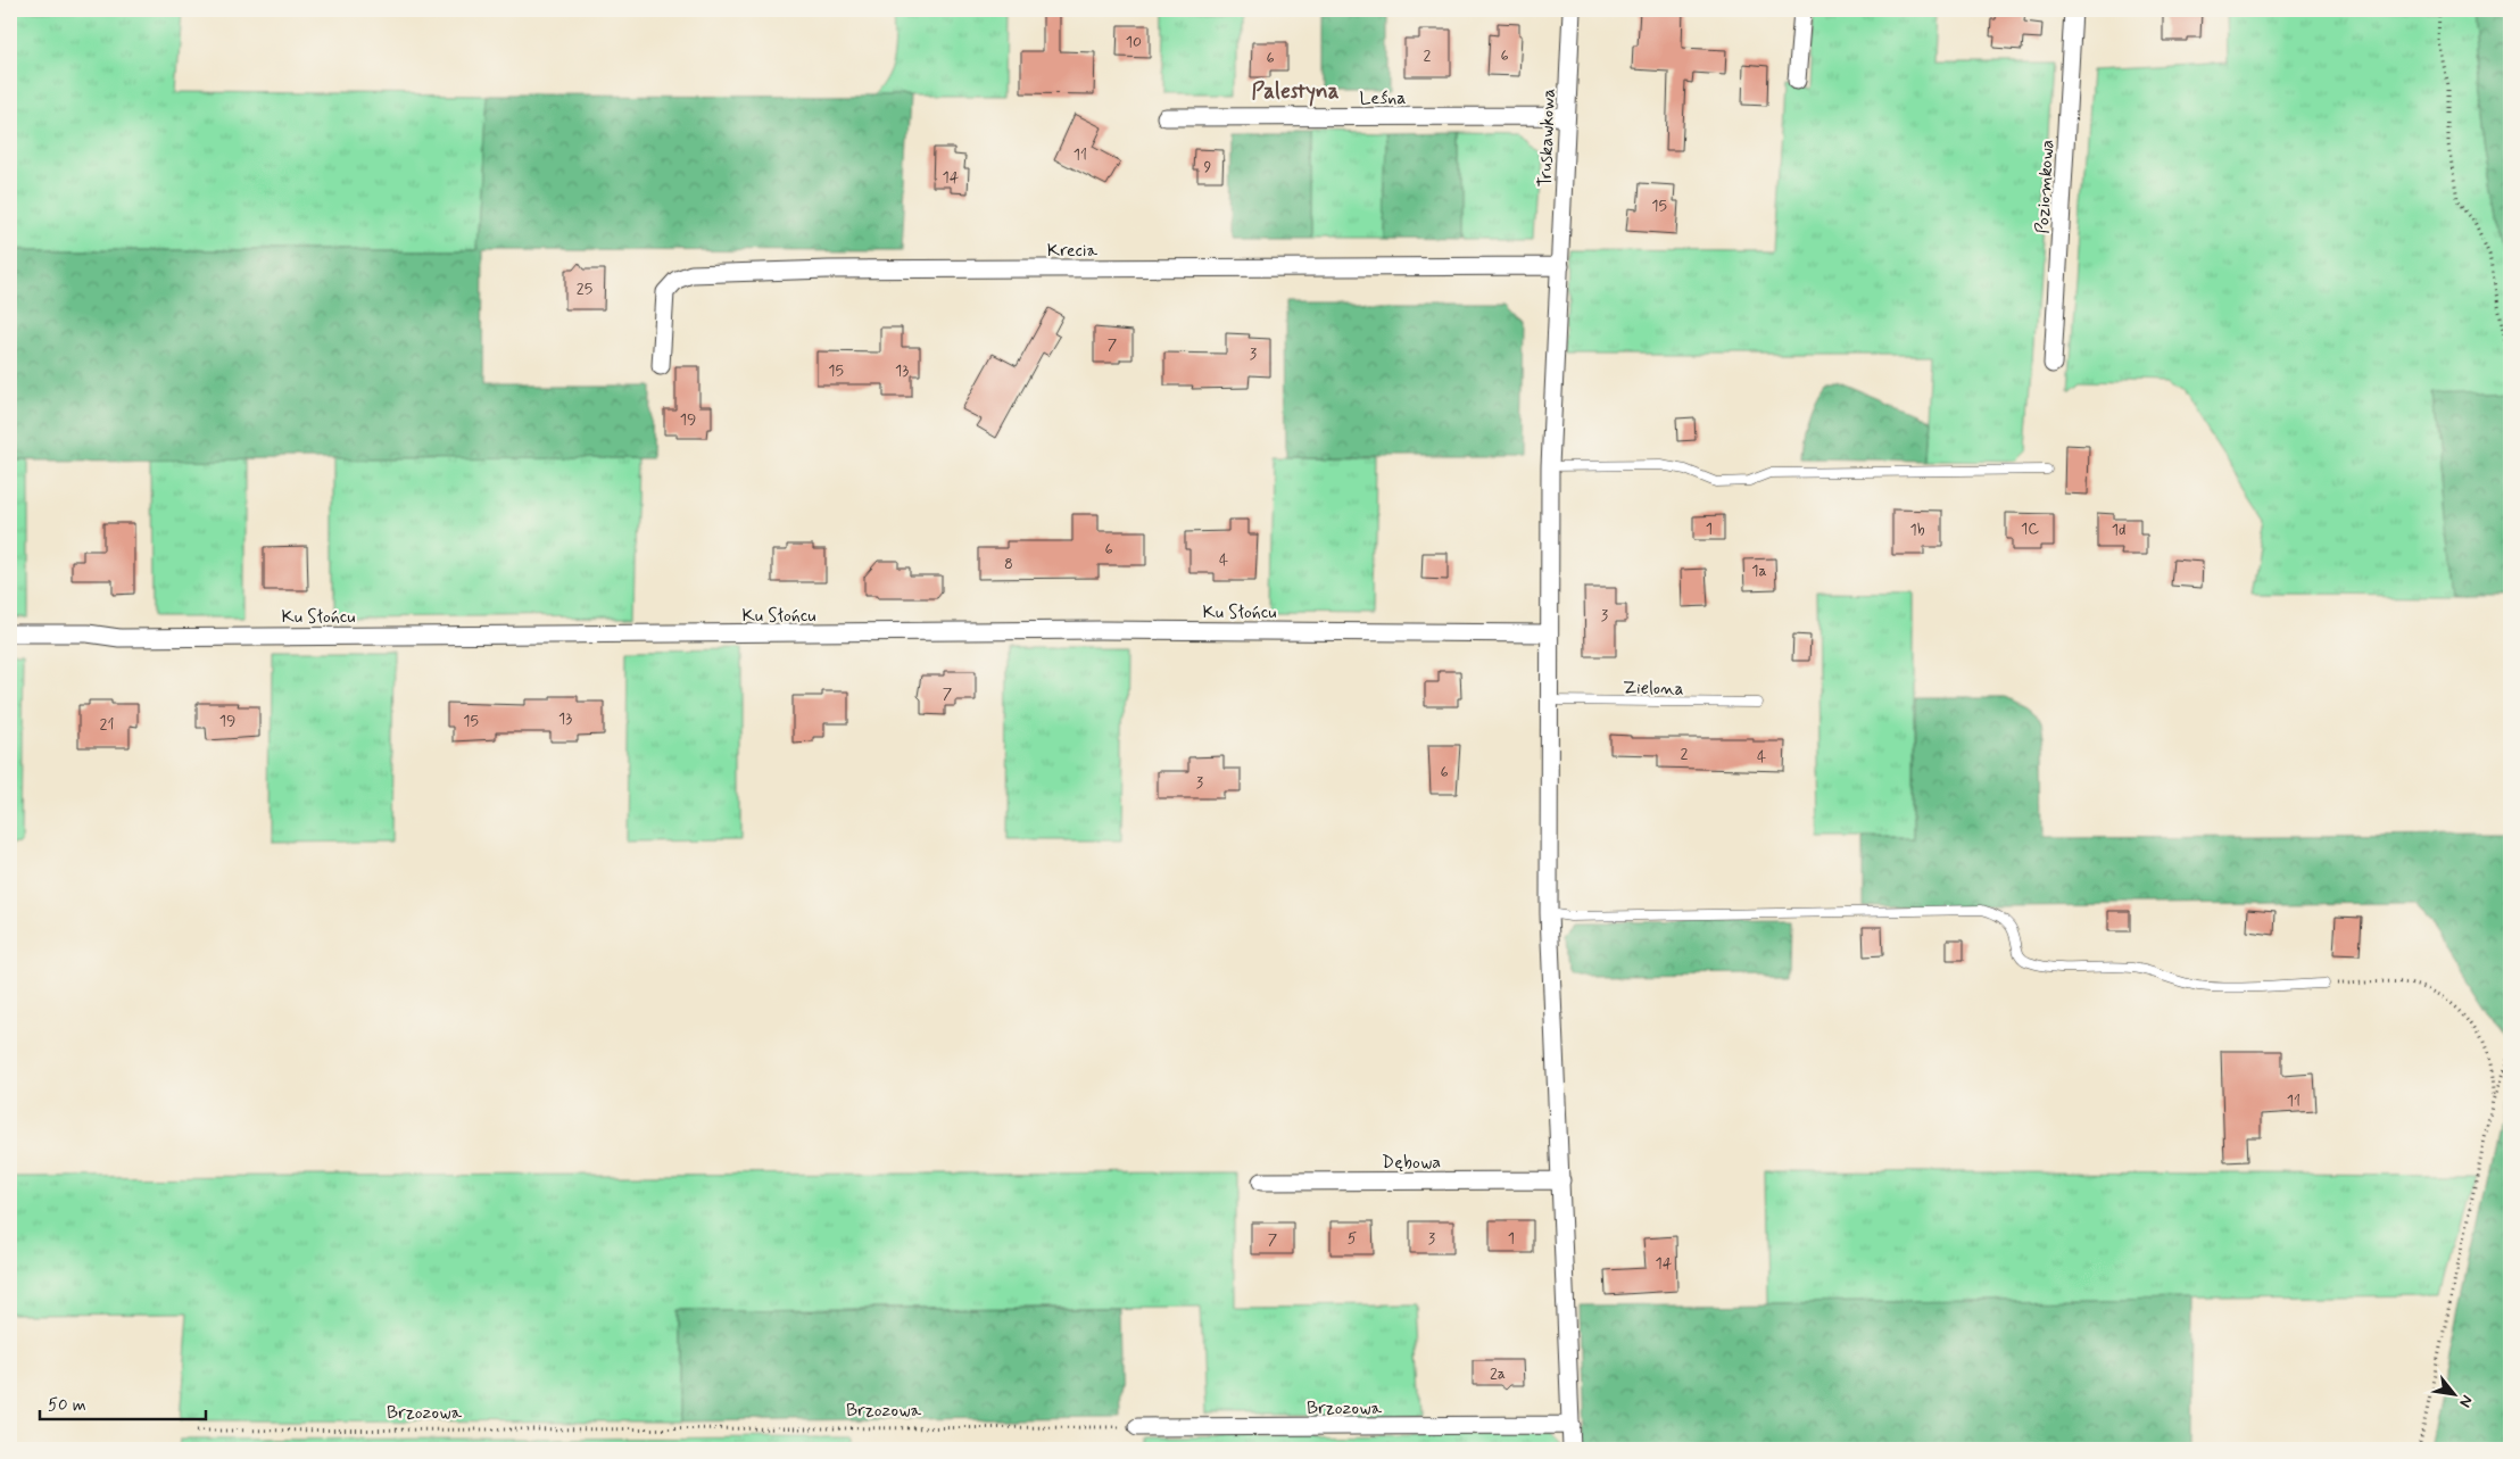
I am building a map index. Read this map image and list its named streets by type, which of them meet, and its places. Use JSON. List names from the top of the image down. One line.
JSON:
{"streets":{"street":["Leśna","Truskawkowa","Poziomkowa","Krecia","Ku Słońcu","Dębowa","Brzozowa"],"lane":["Zielona"]},"crossings":[["Leśna","Truskawkowa"],["Truskawkowa","Krecia"],["Truskawkowa","Ku Słońcu"],["Truskawkowa","Zielona"],["Truskawkowa","Dębowa"],["Truskawkowa","Brzozowa"]],"districts":["Palestyna"],"house_numbers":["10","2","6","6","11","9","14","15","25","7","3","15","13","19","1","1C","1b","1d","6","4","8","1a","3","7","13","19","15","21","2","4","6","3","11","5","3","1","7","14","2a"],"scale_bar":"50 m","north":"bottom right"}
